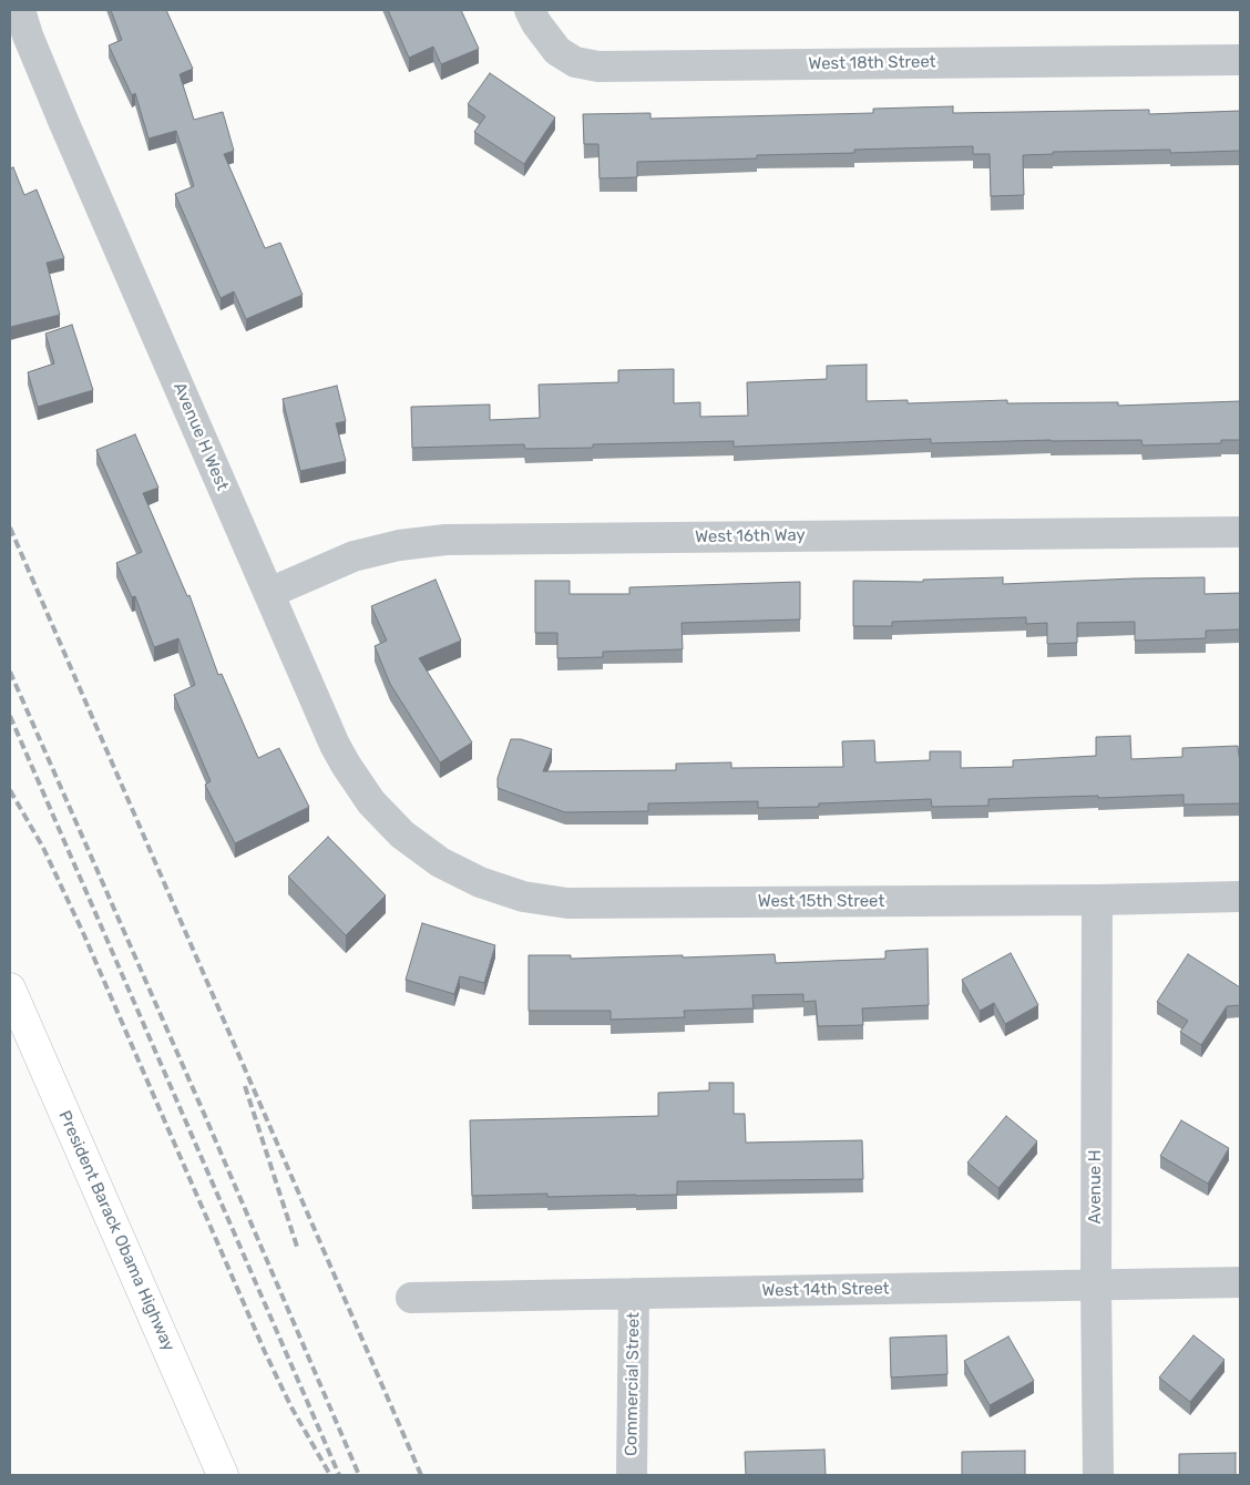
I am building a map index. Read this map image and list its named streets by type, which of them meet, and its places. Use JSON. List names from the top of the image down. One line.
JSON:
{"streets":{"main road":["President Barack Obama Highway"],"street":["West 18th Street","Avenue H West","West 16th Way","West 15th Street","Avenue H","West 14th Street","Commercial Street"]},"crossings":[["Avenue H West","West 16th Way"],["Avenue H West","West 15th Street"],["West 15th Street","Avenue H"],["Avenue H","West 14th Street"],["West 14th Street","Commercial Street"]]}
